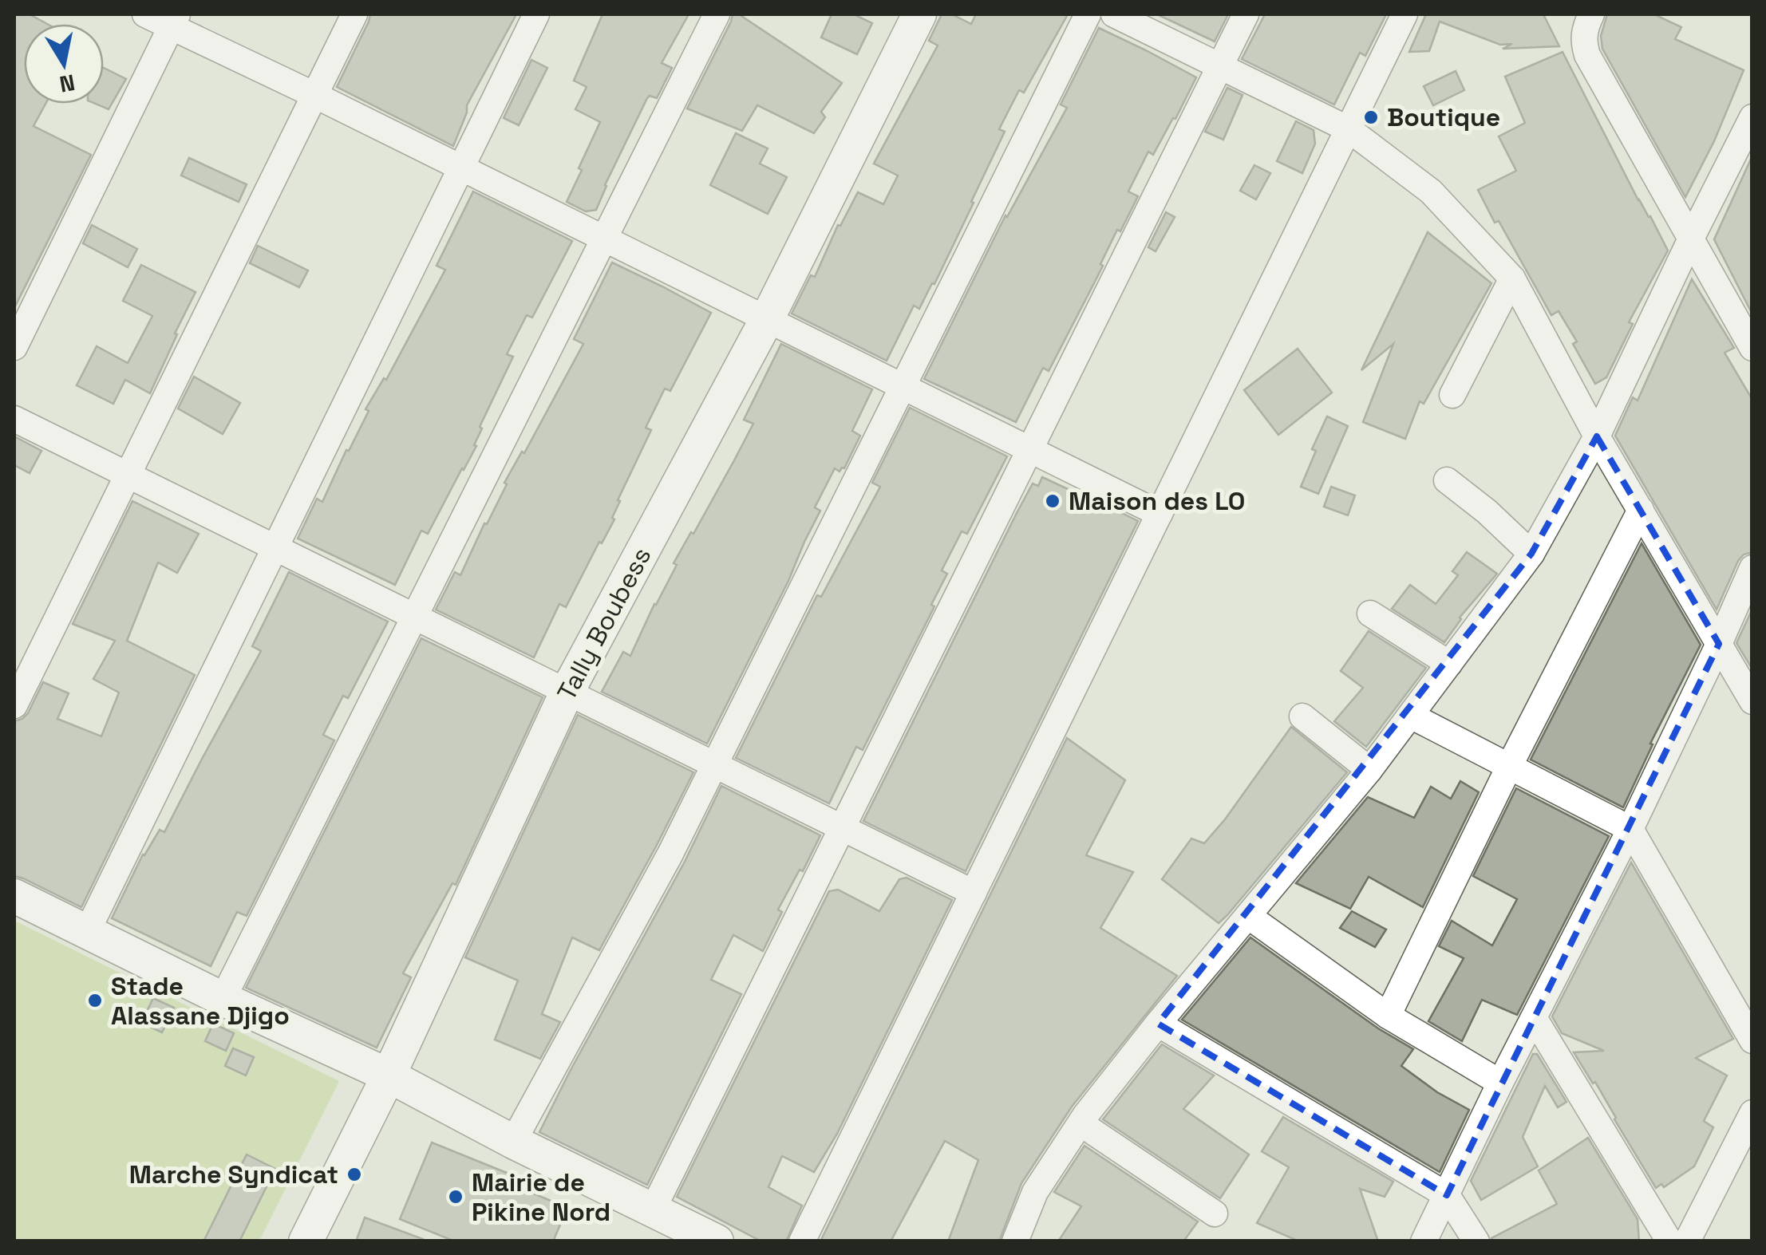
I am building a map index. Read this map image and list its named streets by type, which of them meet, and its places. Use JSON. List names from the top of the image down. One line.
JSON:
{"streets":{"street":["Tally Boubess"]},"places":["Boutique","Maison des LO","Stade Alassane Djigo","Marche Syndicat","Mairie de Pikine Nord"],"north":"bottom"}
